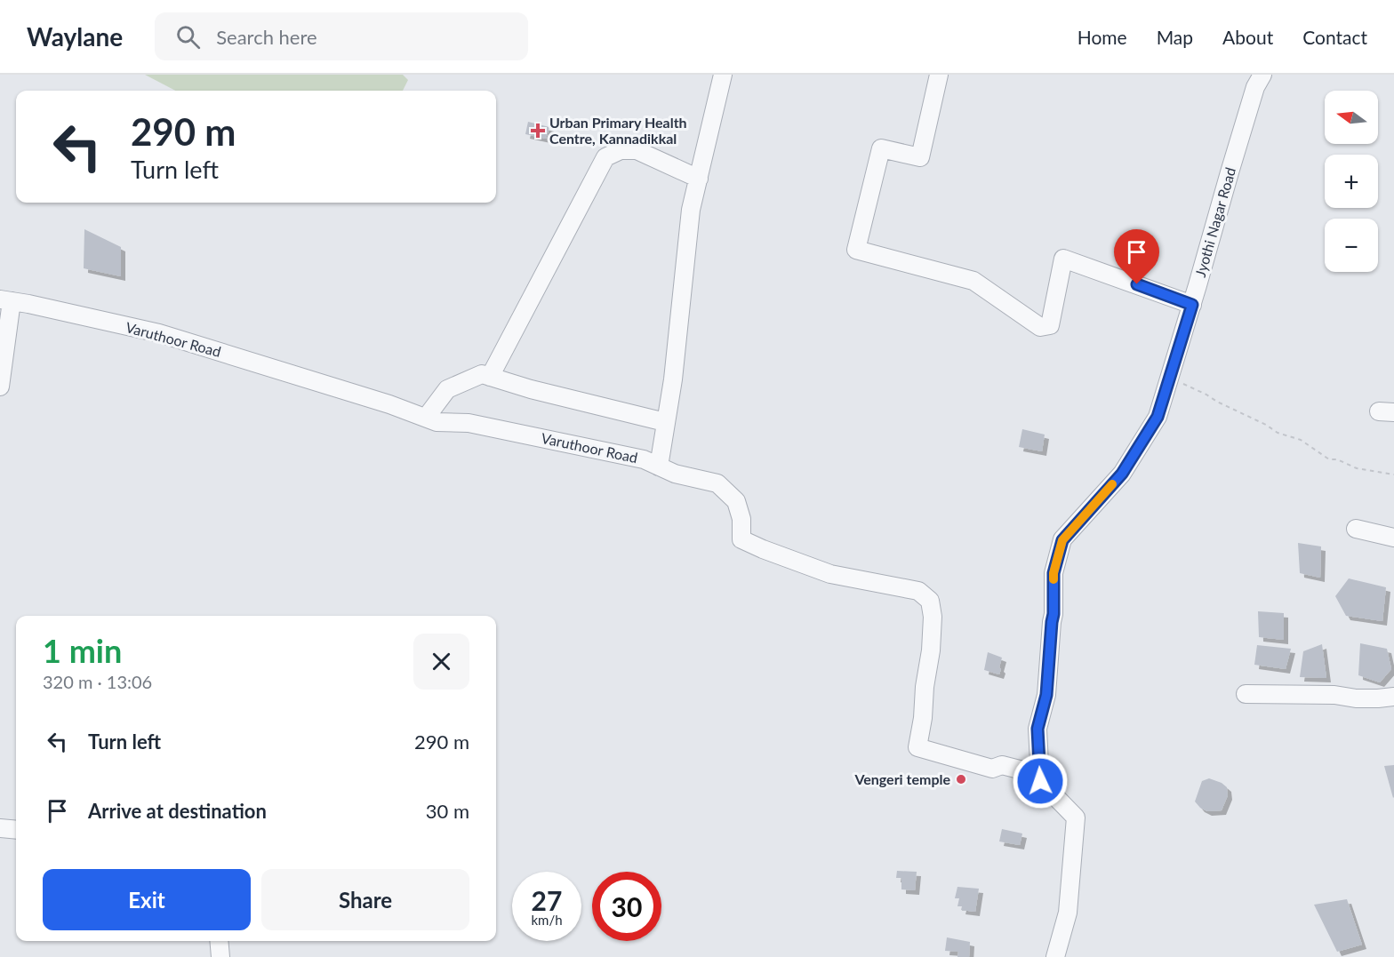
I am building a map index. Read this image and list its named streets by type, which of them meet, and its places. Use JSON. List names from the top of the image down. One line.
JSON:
{"streets":{"street":["Jyothi Nagar Road","Varuthoor Road"]},"crossings":[["Jyothi Nagar Road","Varuthoor Road"]],"places":{"health":["Urban Primary Health Centre, Kannadikkal"],"other":["Vengeri temple"]},"north":"left","page":{"header":"Waylane","search":"Search here","nav":["Home","Map","About","Contact"],"map_buttons":["+","−"],"turn":["290 m","Turn left"],"heading":["1 min","320 m · 13:06"],"list":[{"name":"Turn left","value":"290 m"},{"name":"Arrive at destination","value":"30 m"}],"buttons":["Exit","Share"],"speed":"27 km/h","limit":"30"}}
